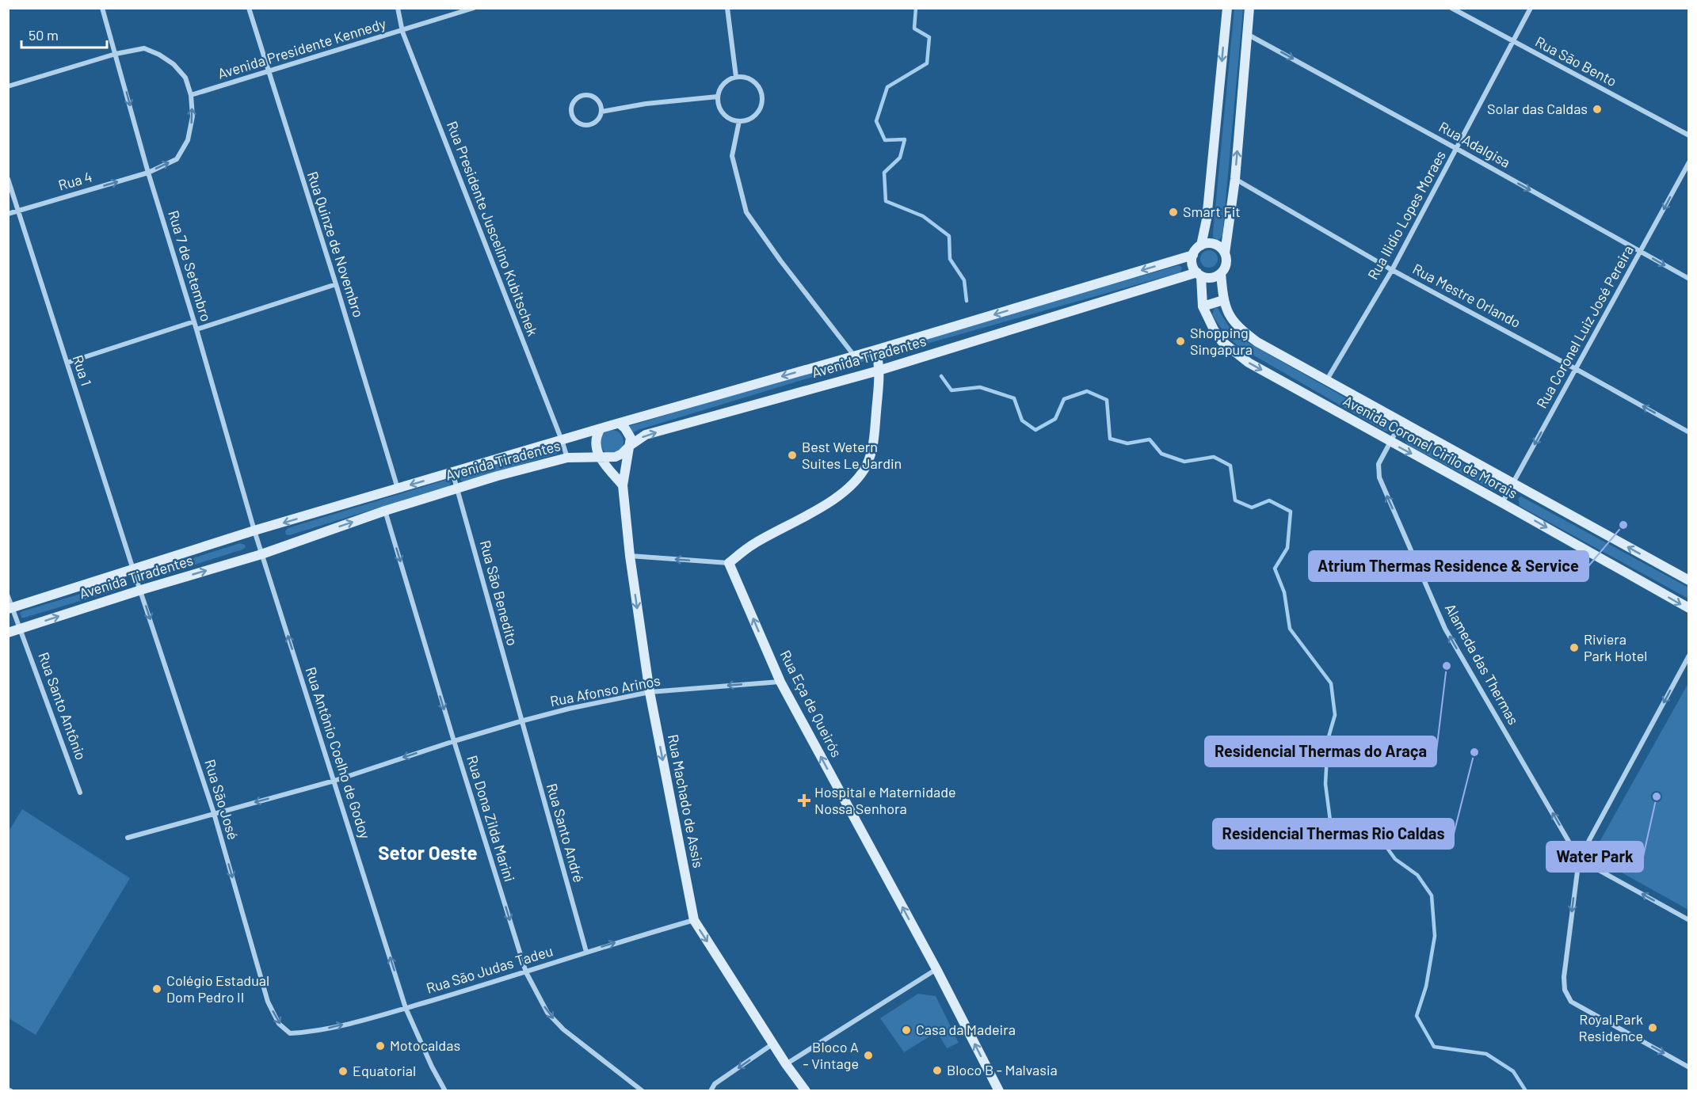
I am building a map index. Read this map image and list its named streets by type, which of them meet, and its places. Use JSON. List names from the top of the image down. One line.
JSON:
{"streets":{"main road":["Avenida Tiradentes","Avenida Coronel Cirilo de Morais","Rua Eça de Queirós","Rua Machado de Assis"],"street":["Avenida Presidente Kennedy","Rua São Bento","Rua Adalgisa","Rua 4","Rua Ilidio Lopes Moraes","Rua Presidente Juscelino Kubitschek","Rua Quinze de Novembro","Rua 7 de Setembro","Rua Mestre Orlando","Rua Coronel Luiz José Pereira","Rua 1","Rua São Benedito","Alameda das Thermas","Rua Afonso Arinos","Rua Santo Antônio","Rua Antônio Coelho de Godoy","Rua São José","Rua Dona Zilda Marini","Rua Santo André","Rua São Judas Tadeu"]},"crossings":[["Avenida Presidente Kennedy","Rua 4"],["Avenida Presidente Kennedy","Rua Presidente Juscelino Kubitschek"],["Avenida Presidente Kennedy","Rua Quinze de Novembro"],["Rua São Bento","Rua Ilidio Lopes Moraes"],["Rua Adalgisa","Rua Ilidio Lopes Moraes"],["Rua Adalgisa","Rua Coronel Luiz José Pereira"],["Rua 4","Rua 7 de Setembro"],["Rua 4","Rua 1"],["Rua Ilidio Lopes Moraes","Rua Mestre Orlando"],["Rua Ilidio Lopes Moraes","Avenida Coronel Cirilo de Morais"],["Rua Presidente Juscelino Kubitschek","Avenida Tiradentes"],["Rua Quinze de Novembro","Avenida Tiradentes"],["Rua 7 de Setembro","Avenida Tiradentes"],["Rua 7 de Setembro","Rua Antônio Coelho de Godoy"],["Rua Mestre Orlando","Rua Coronel Luiz José Pereira"],["Rua Coronel Luiz José Pereira","Avenida Coronel Cirilo de Morais"],["Avenida Tiradentes","Rua 1"],["Avenida Tiradentes","Avenida Coronel Cirilo de Morais"],["Avenida Tiradentes","Rua São Benedito"],["Avenida Tiradentes","Rua Santo Antônio"],["Avenida Tiradentes","Rua Antônio Coelho de Godoy"],["Avenida Tiradentes","Rua São José"],["Avenida Tiradentes","Rua Machado de Assis"],["Avenida Tiradentes","Rua Dona Zilda Marini"],["Rua 1","Rua São José"],["Avenida Coronel Cirilo de Morais","Alameda das Thermas"],["Rua São Benedito","Rua Afonso Arinos"],["Rua São Benedito","Rua Santo André"],["Rua Afonso Arinos","Rua Eça de Queirós"],["Rua Afonso Arinos","Rua Antônio Coelho de Godoy"],["Rua Afonso Arinos","Rua São José"],["Rua Afonso Arinos","Rua Machado de Assis"],["Rua Afonso Arinos","Rua Dona Zilda Marini"],["Rua Afonso Arinos","Rua Santo André"],["Rua Antônio Coelho de Godoy","Rua São Judas Tadeu"],["Rua São José","Rua São Judas Tadeu"],["Rua Machado de Assis","Rua São Judas Tadeu"],["Rua Dona Zilda Marini","Rua São Judas Tadeu"],["Rua Santo André","Rua São Judas Tadeu"]],"one_way":["Rua Adalgisa","Rua 4","Rua Coronel Luiz José Pereira","Alameda das Thermas","Rua Afonso Arinos","Rua Eça de Queirós","Rua Antônio Coelho de Godoy","Rua São José","Rua Machado de Assis","Rua Dona Zilda Marini","Rua São Judas Tadeu"],"districts":["Setor Oeste"],"places":{"other":["Solar das Caldas","Smart Fit","Shopping Singapura","Best Wetern Suites Le Jardin","Atrium Thermas Residence & Service","Riviera Park Hotel","Residencial Thermas do Araça","Residencial Thermas Rio Caldas","Water Park","Colégio Estadual Dom Pedro II","Royal Park Residence","Casa da Madeira","Motocaldas","Bloco A - Vintage","Bloco B - Malvasia","Equatorial"],"health":["Hospital e Maternidade Nossa Senhora"]},"scale_bar":"50 m"}
